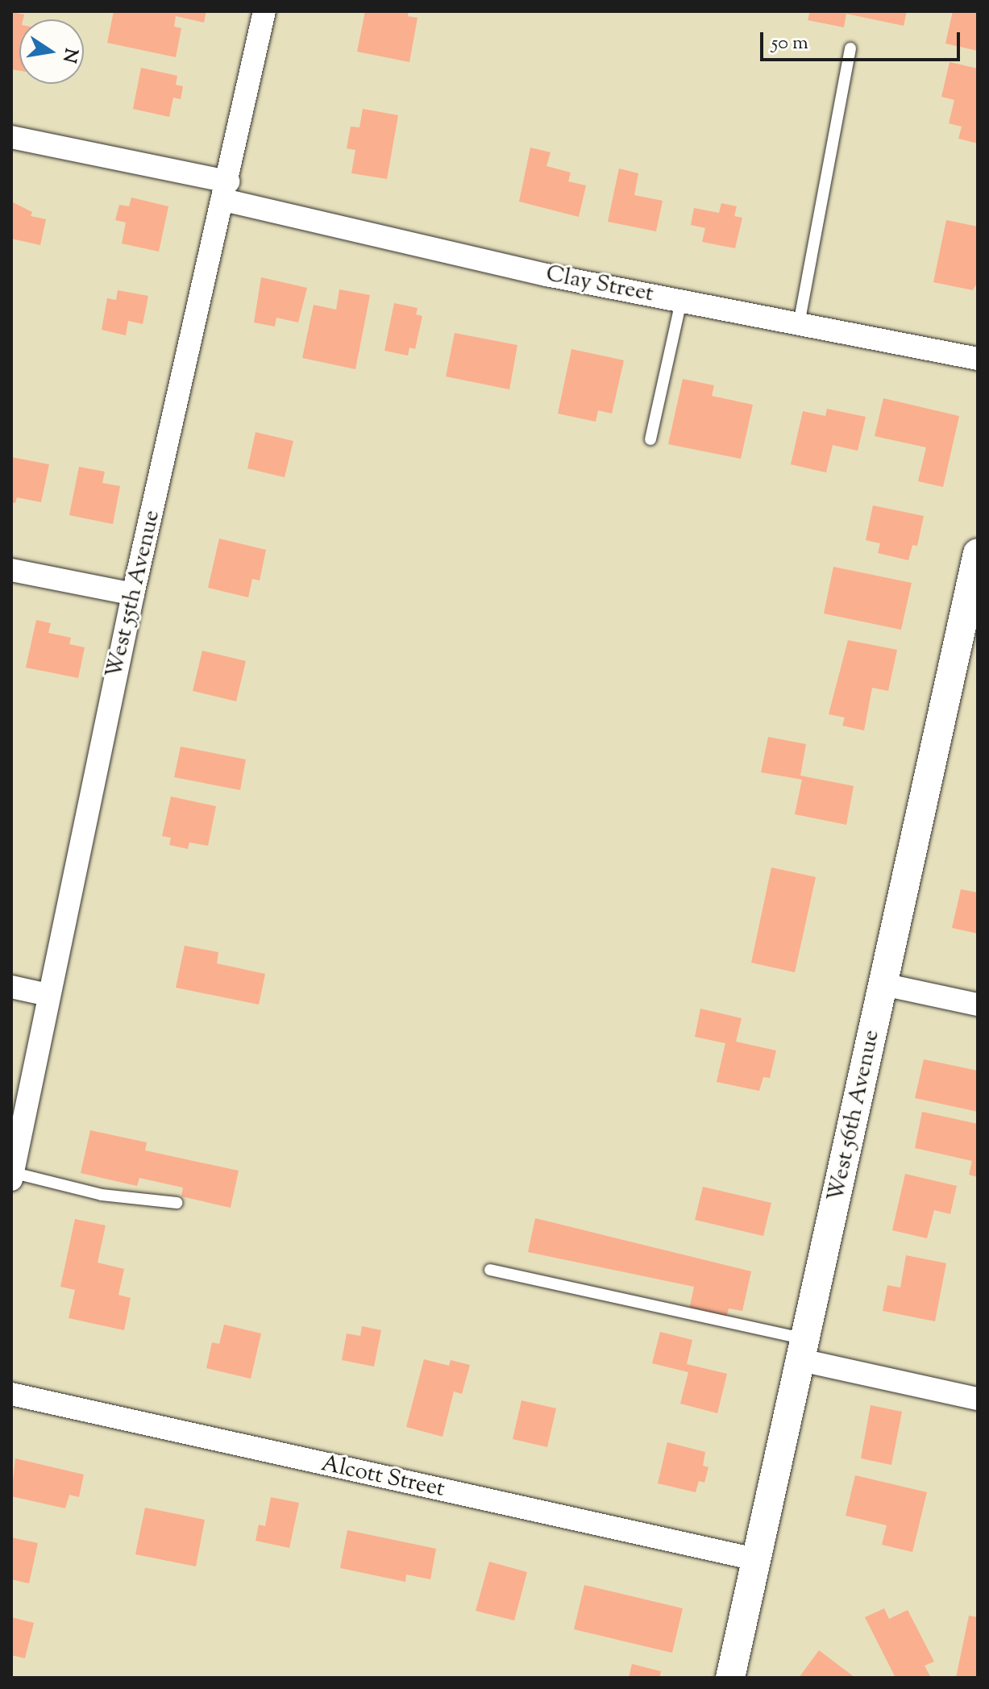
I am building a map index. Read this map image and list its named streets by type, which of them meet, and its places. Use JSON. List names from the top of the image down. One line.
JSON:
{"streets":{"street":["Clay Street","West 55th Avenue","West 56th Avenue","Alcott Street"]},"crossings":[["Clay Street","West 55th Avenue"],["West 56th Avenue","Alcott Street"]],"scale_bar":"50 m","north":"right"}
